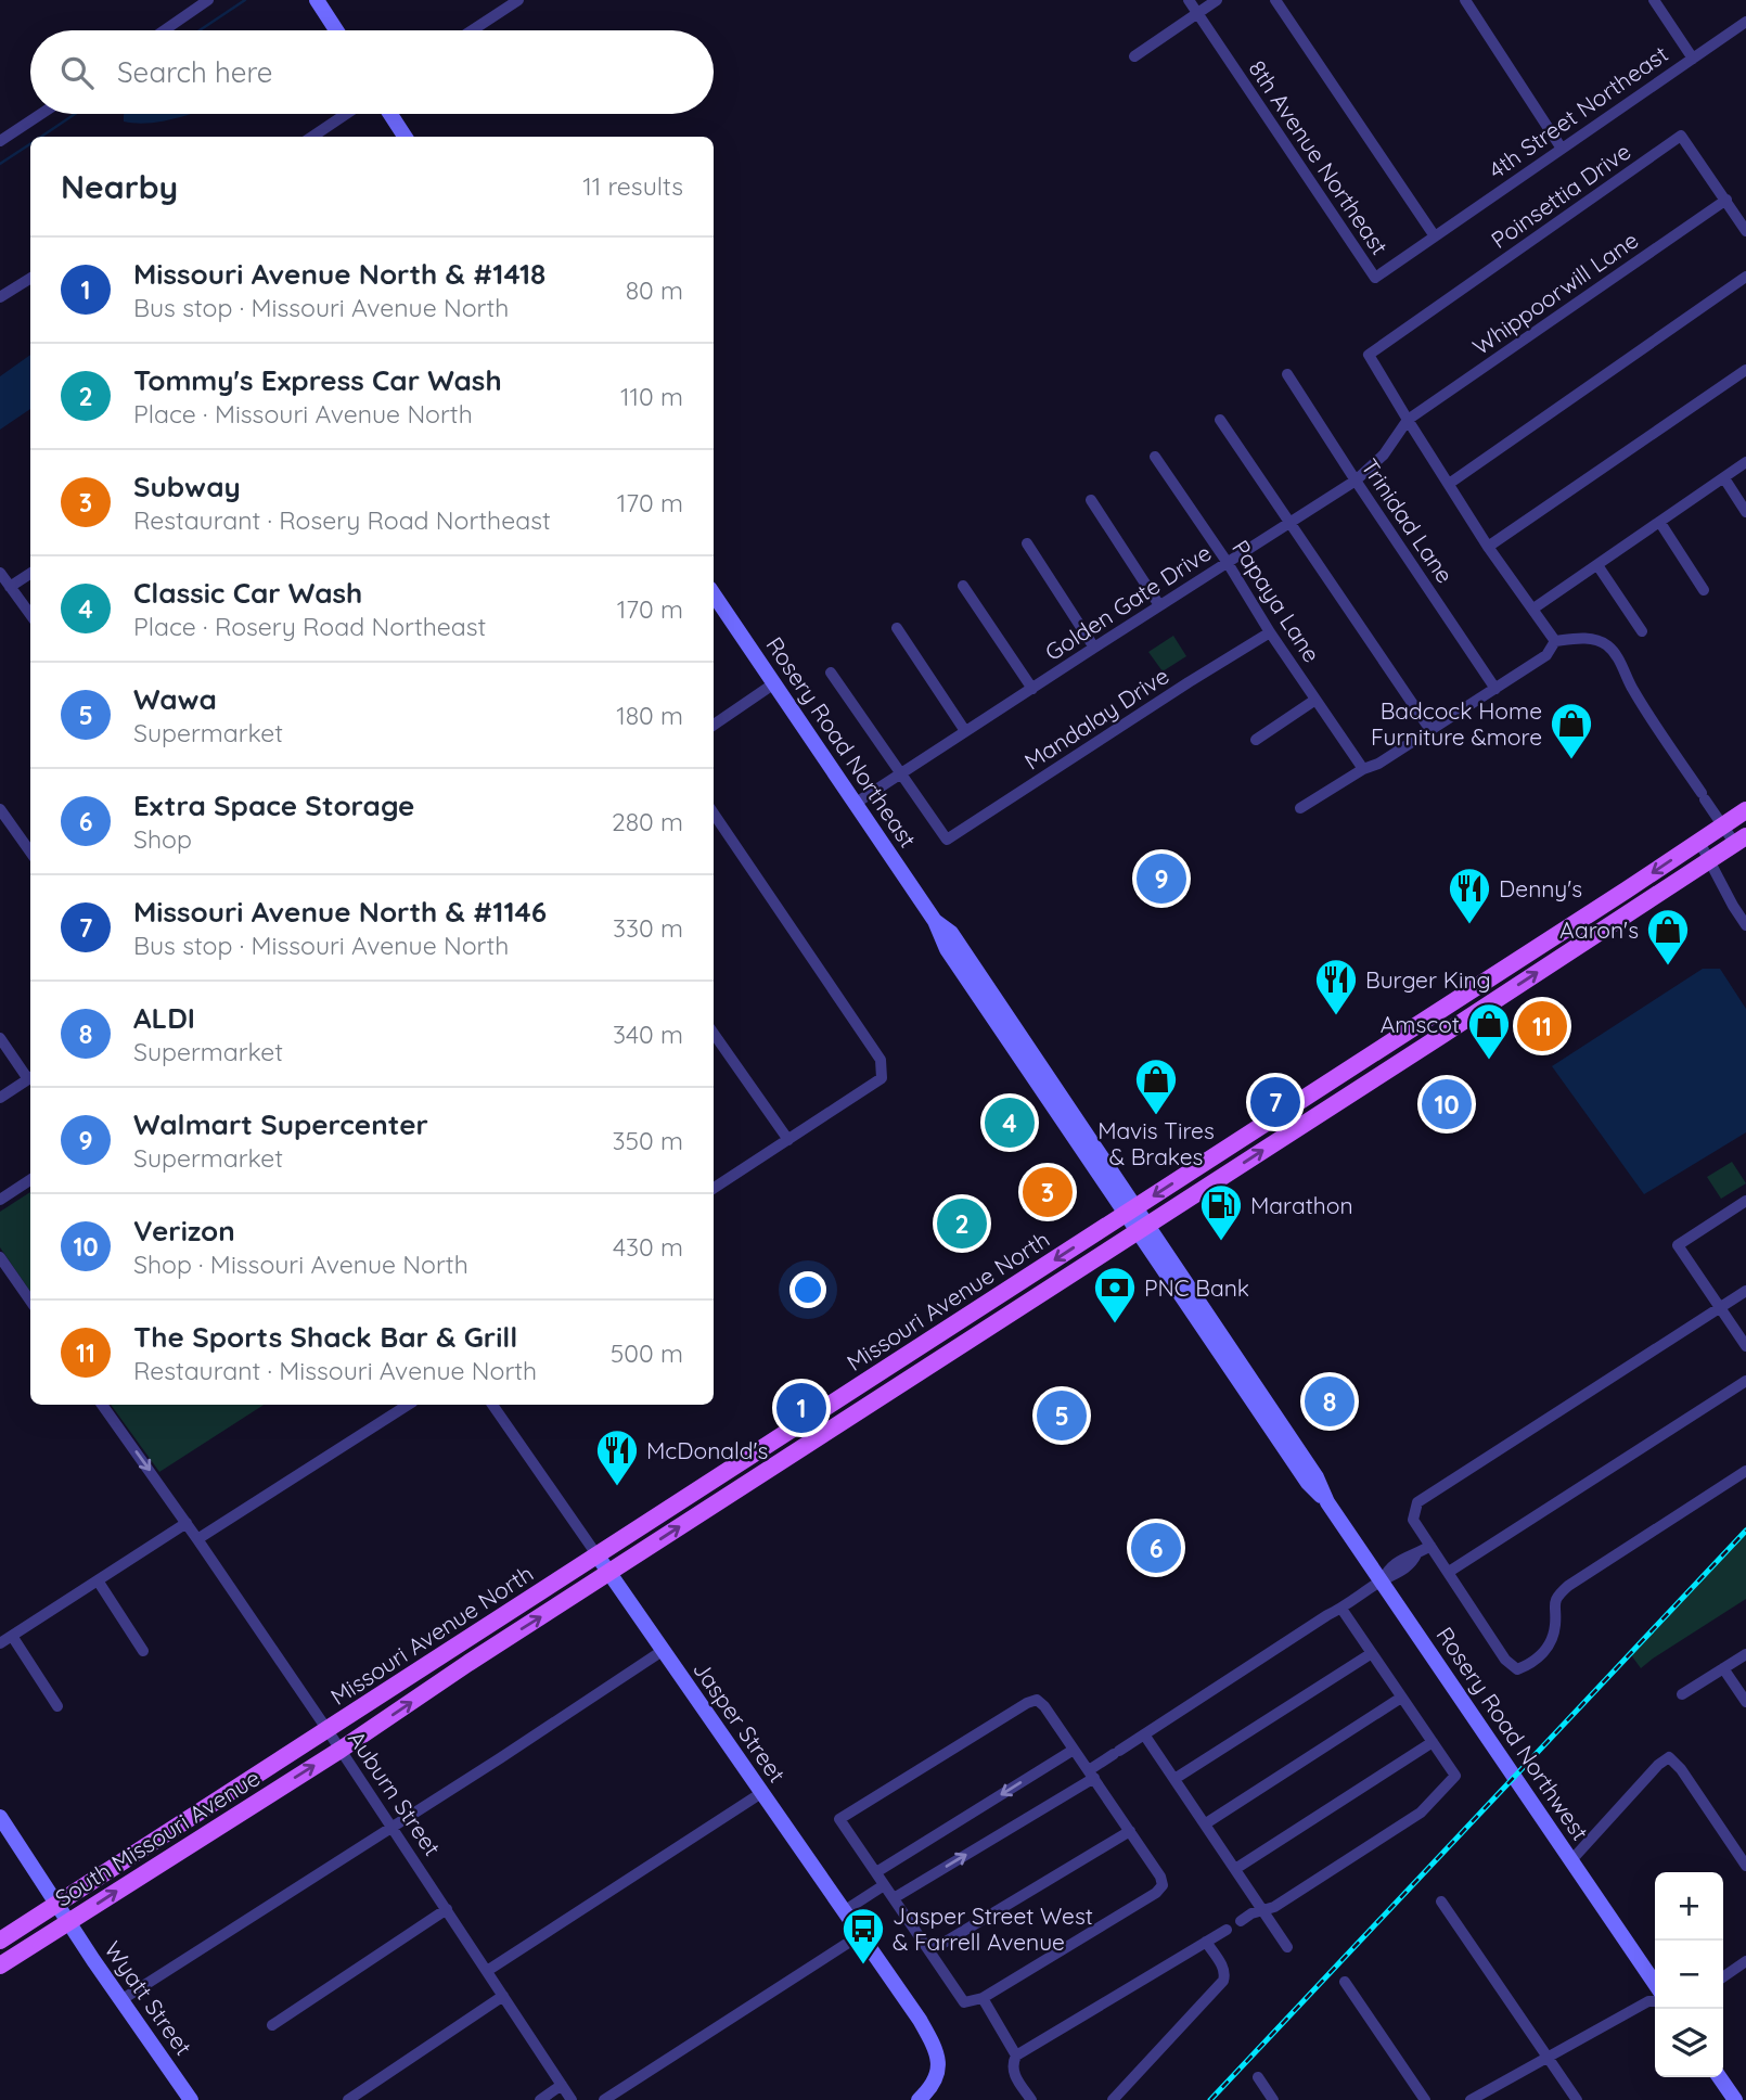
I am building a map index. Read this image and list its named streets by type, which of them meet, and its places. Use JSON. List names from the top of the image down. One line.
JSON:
{"streets":{"main road":["Missouri Avenue North","South Missouri Avenue"],"street":["4th Street Northeast","8th Avenue Northeast","Poinsettia Drive","Whippoorwill Lane","Trinidad Lane","Papaya Lane","Golden Gate Drive","Mandalay Drive","Rosery Road Northeast","Jasper Street","Rosery Road Northwest","Auburn Street","Wyatt Street"]},"crossings":[["4th Street Northeast","8th Avenue Northeast"],["Poinsettia Drive","Whippoorwill Lane"],["Poinsettia Drive","Golden Gate Drive"],["Whippoorwill Lane","Golden Gate Drive"],["Trinidad Lane","Golden Gate Drive"],["Papaya Lane","Golden Gate Drive"],["Papaya Lane","Mandalay Drive"],["Golden Gate Drive","Mandalay Drive"],["Golden Gate Drive","Rosery Road Northeast"],["Rosery Road Northeast","Missouri Avenue North"],["Rosery Road Northeast","Rosery Road Northwest"],["Missouri Avenue North","Jasper Street"],["Missouri Avenue North","Rosery Road Northwest"],["Missouri Avenue North","Auburn Street"],["Missouri Avenue North","South Missouri Avenue"],["Auburn Street","South Missouri Avenue"],["South Missouri Avenue","Wyatt Street"]],"places":{"shop":["Badcock Home Furniture &more","Aaron's","Amscot","Mavis Tires & Brakes"],"restaurant":["Denny's","Burger King","McDonald's"],"fuel station":["Marathon"],"bank":["PNC Bank"],"bus stop":["Jasper Street West & Farrell Avenue"]},"page":{"search":"Search here","heading":["Nearby","11 results"],"list":[{"mark":"1","name":"Missouri Avenue North & #1418","note":"Bus stop · Missouri Avenue North","value":"80 m"},{"mark":"2","name":"Tommy's Express Car Wash","note":"Place · Missouri Avenue North","value":"110 m"},{"mark":"3","name":"Subway","note":"Restaurant · Rosery Road Northeast","value":"170 m"},{"mark":"4","name":"Classic Car Wash","note":"Place · Rosery Road Northeast","value":"170 m"},{"mark":"5","name":"Wawa","note":"Supermarket","value":"180 m"},{"mark":"6","name":"Extra Space Storage","note":"Shop","value":"280 m"},{"mark":"7","name":"Missouri Avenue North & #1146","note":"Bus stop · Missouri Avenue North","value":"330 m"},{"mark":"8","name":"ALDI","note":"Supermarket","value":"340 m"},{"mark":"9","name":"Walmart Supercenter","note":"Supermarket","value":"350 m"},{"mark":"10","name":"Verizon","note":"Shop · Missouri Avenue North","value":"430 m"},{"mark":"11","name":"The Sports Shack Bar & Grill","note":"Restaurant · Missouri Avenue North","value":"500 m"}],"pins":["9","11","7","10","4","3","2","8","1","5","6"],"map_buttons":["+","−"]}}
